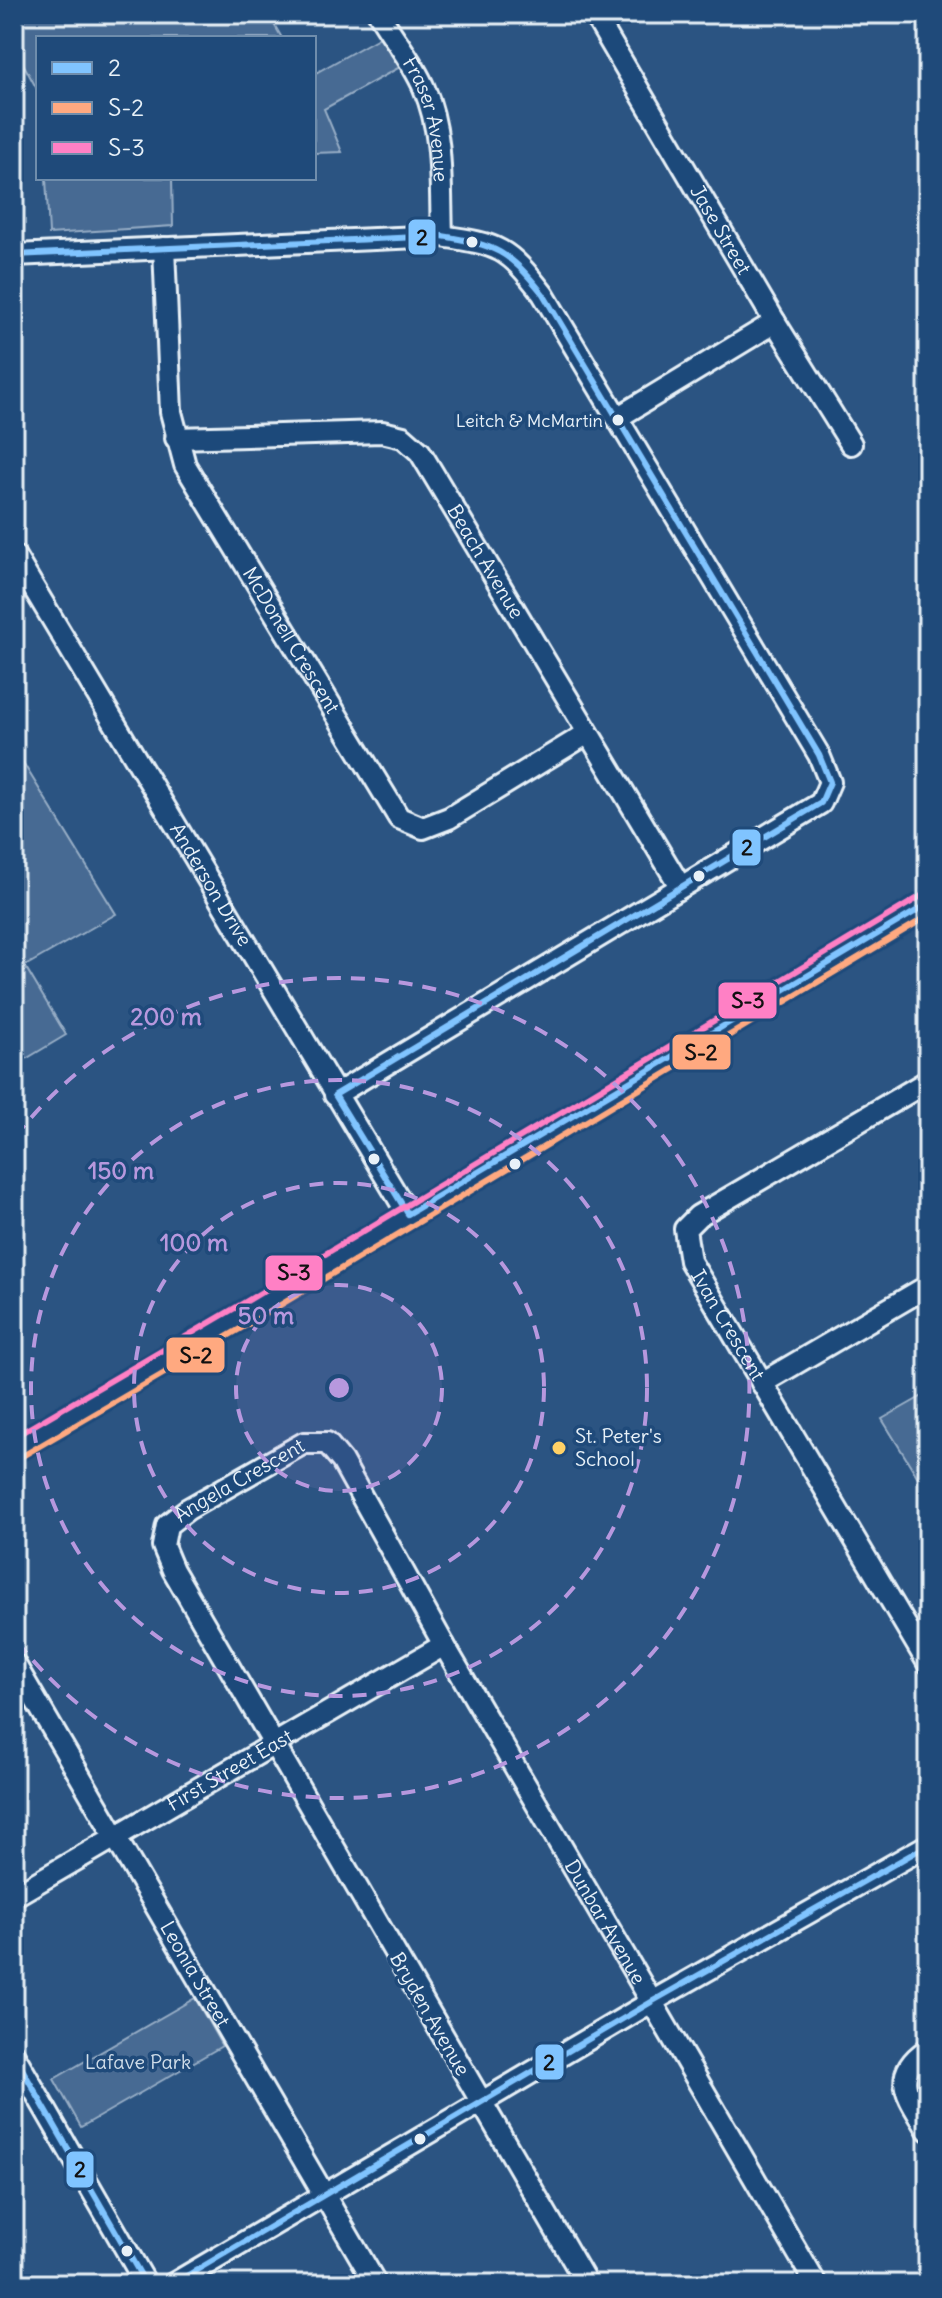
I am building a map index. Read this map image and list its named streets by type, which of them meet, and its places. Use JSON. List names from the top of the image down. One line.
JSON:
{"streets":{"street":["Fraser Avenue","Jase Street","Beach Avenue","McDonell Crescent","Anderson Drive","Ivan Crescent","Angela Crescent","First Street East","Dunbar Avenue","Leonia Street","Bryden Avenue"]},"crossings":[["Beach Avenue","McDonell Crescent"],["Angela Crescent","First Street East"],["Angela Crescent","Dunbar Avenue"],["Angela Crescent","Bryden Avenue"],["First Street East","Dunbar Avenue"],["First Street East","Leonia Street"],["First Street East","Bryden Avenue"]],"parks":["Lafave Park"],"places":["Leitch & McMartin","St. Peter's School"],"lines":["transit line 2","transit line S-3","transit line S-2"],"legend":["2","S-2","S-3"],"rings":["200 m","150 m","100 m","50 m"]}
